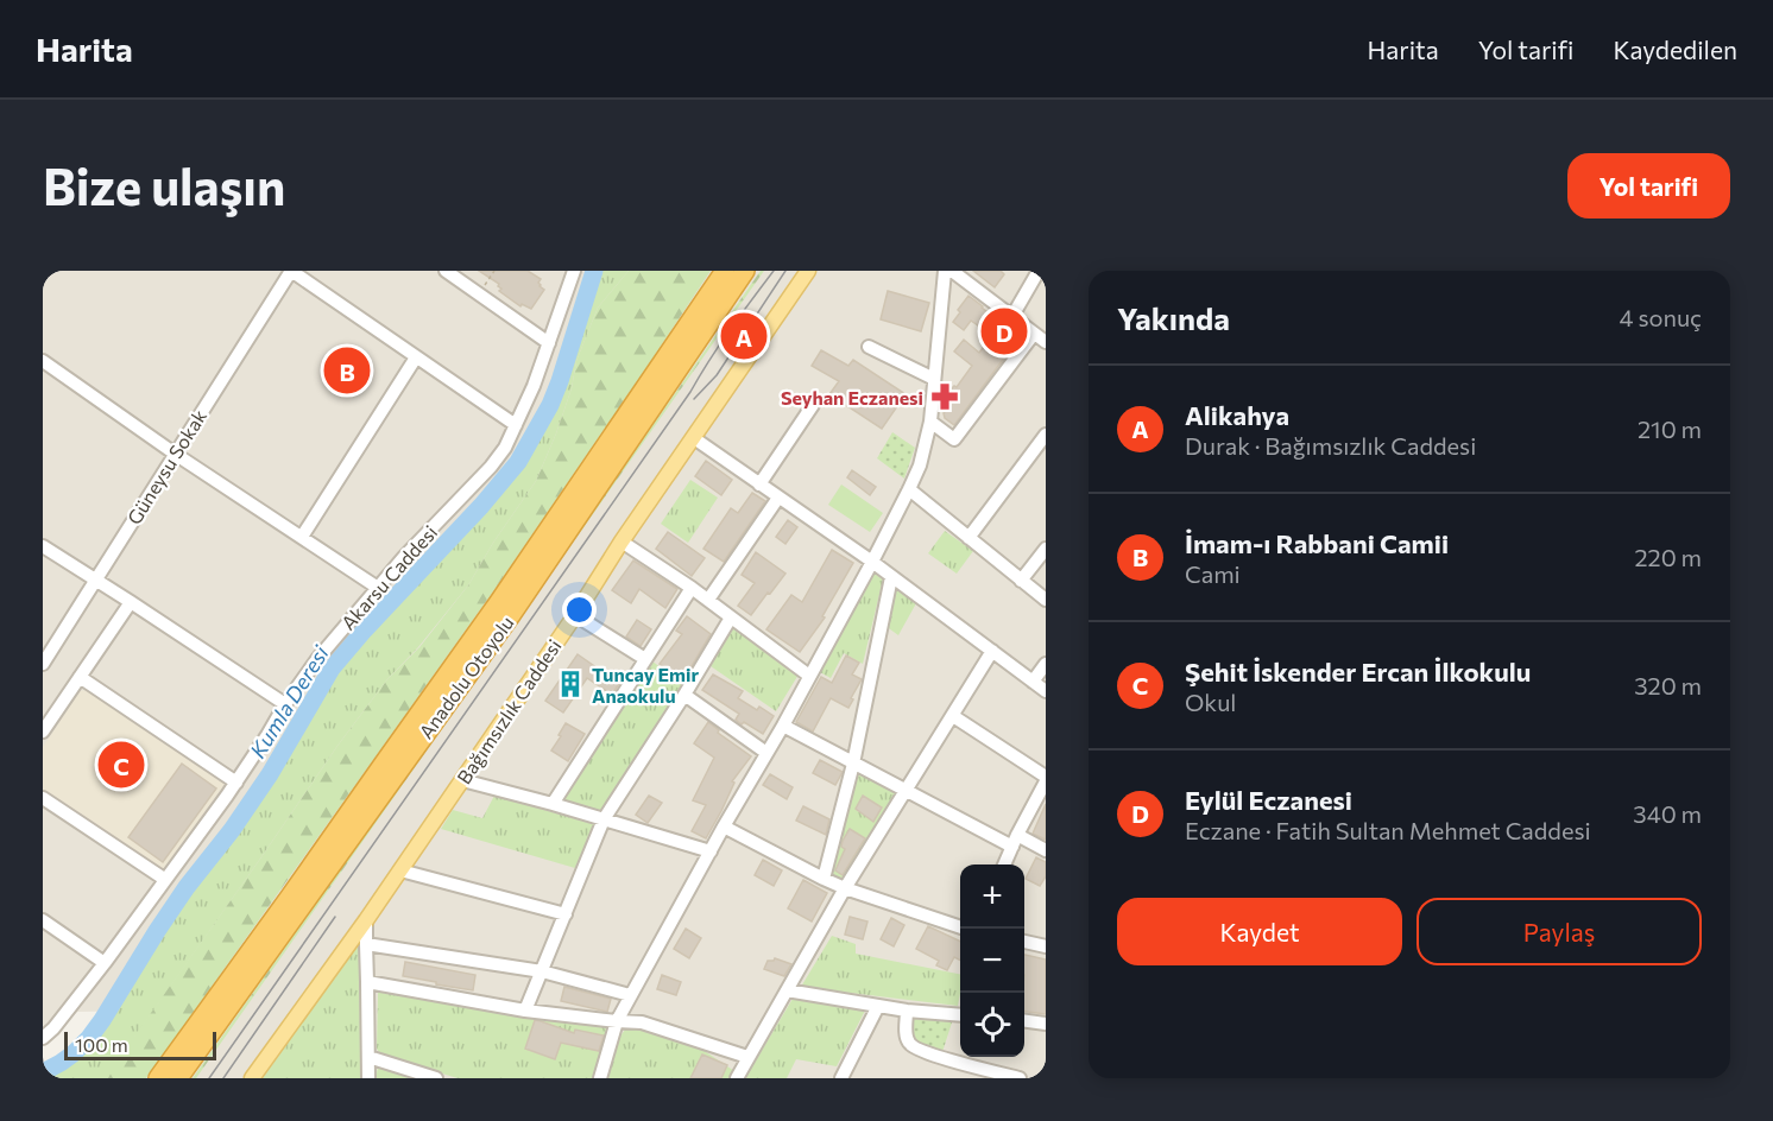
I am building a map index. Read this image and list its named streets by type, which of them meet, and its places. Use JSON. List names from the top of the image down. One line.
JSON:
{"streets":{"highway":["Anadolu Otoyolu"],"main road":["Bağımsızlık Caddesi"],"street":["Güneysu Sokak","Akarsu Caddesi"]},"water":["Kumla Deresi"],"places":{"pharmacy":["Seyhan Eczanesi"],"building":["Tuncay Emir Anaokulu"]},"scale_bar":"100 m","page":{"header":"Harita","nav":["Harita","Yol tarifi","Kaydedilen"],"buttons":["Yol tarifi",["Kaydet","Paylaş"]],"title":"Bize ulaşın","heading":["Yakında","4 sonuç"],"pins":["D","A","B","C"],"list":[{"mark":"A","name":"Alikahya","note":"Durak · Bağımsızlık Caddesi","value":"210 m"},{"mark":"B","name":"İmam-ı Rabbani Camii","note":"Cami","value":"220 m"},{"mark":"C","name":"Şehit İskender Ercan İlkokulu","note":"Okul","value":"320 m"},{"mark":"D","name":"Eylül Eczanesi","note":"Eczane · Fatih Sultan Mehmet Caddesi","value":"340 m"}],"map_buttons":["+","−"],"scale":"100 m"}}
